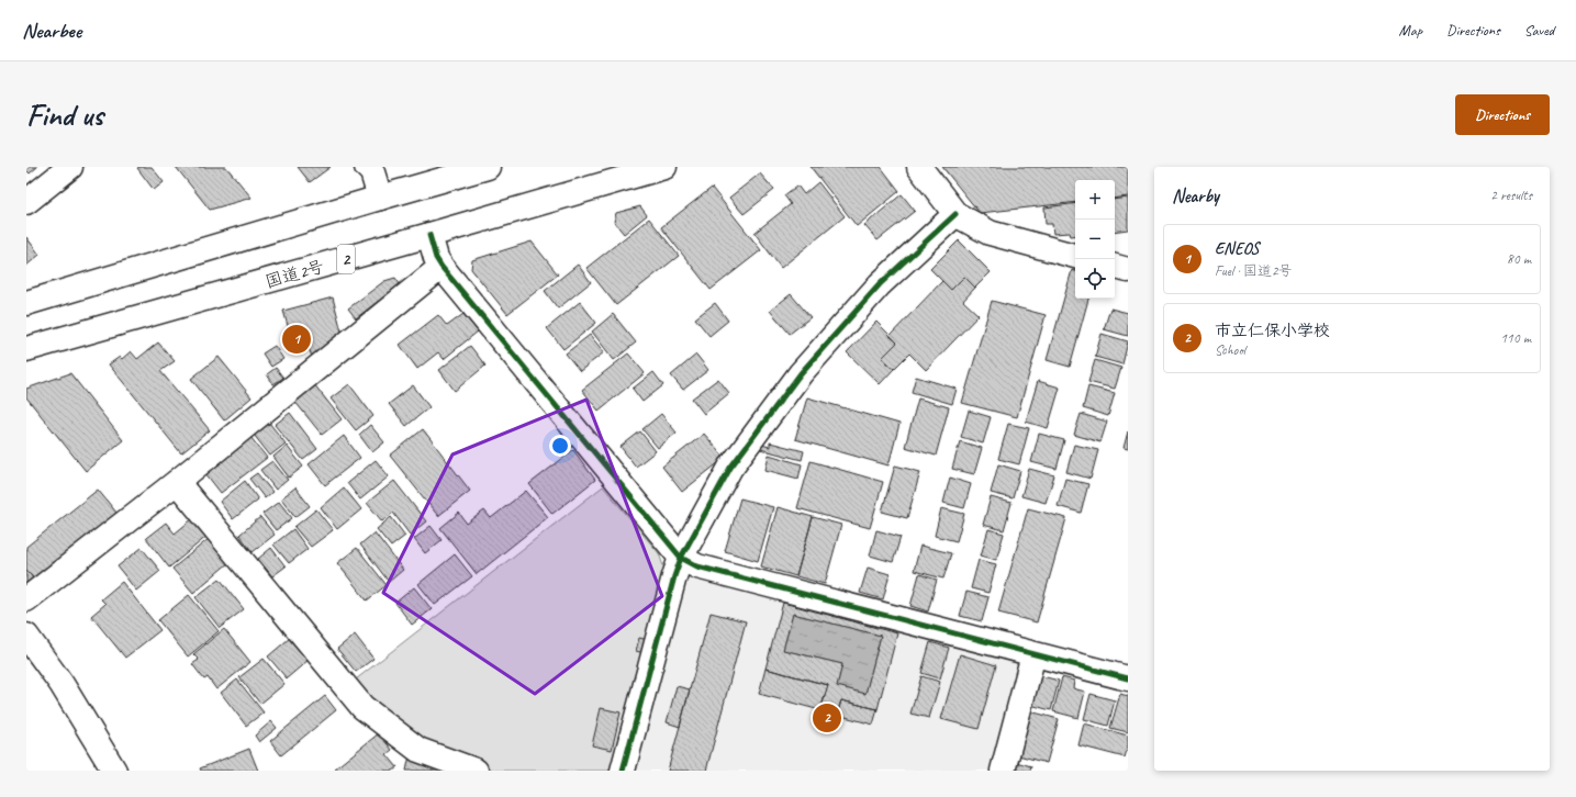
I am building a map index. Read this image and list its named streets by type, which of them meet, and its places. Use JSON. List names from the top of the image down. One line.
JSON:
{"streets":{"main road":["2","国道2号"]},"page":{"header":"Nearbee","nav":["Map","Directions","Saved"],"buttons":"Directions","title":"Find us","heading":["Nearby","2 results"],"map_buttons":["+","−"],"list":[{"mark":"1","name":"ENEOS","note":"Fuel · 国道2号","value":"80 m"},{"mark":"2","name":"市立仁保小学校","note":"School","value":"110 m"}],"pins":["1","2"]}}
